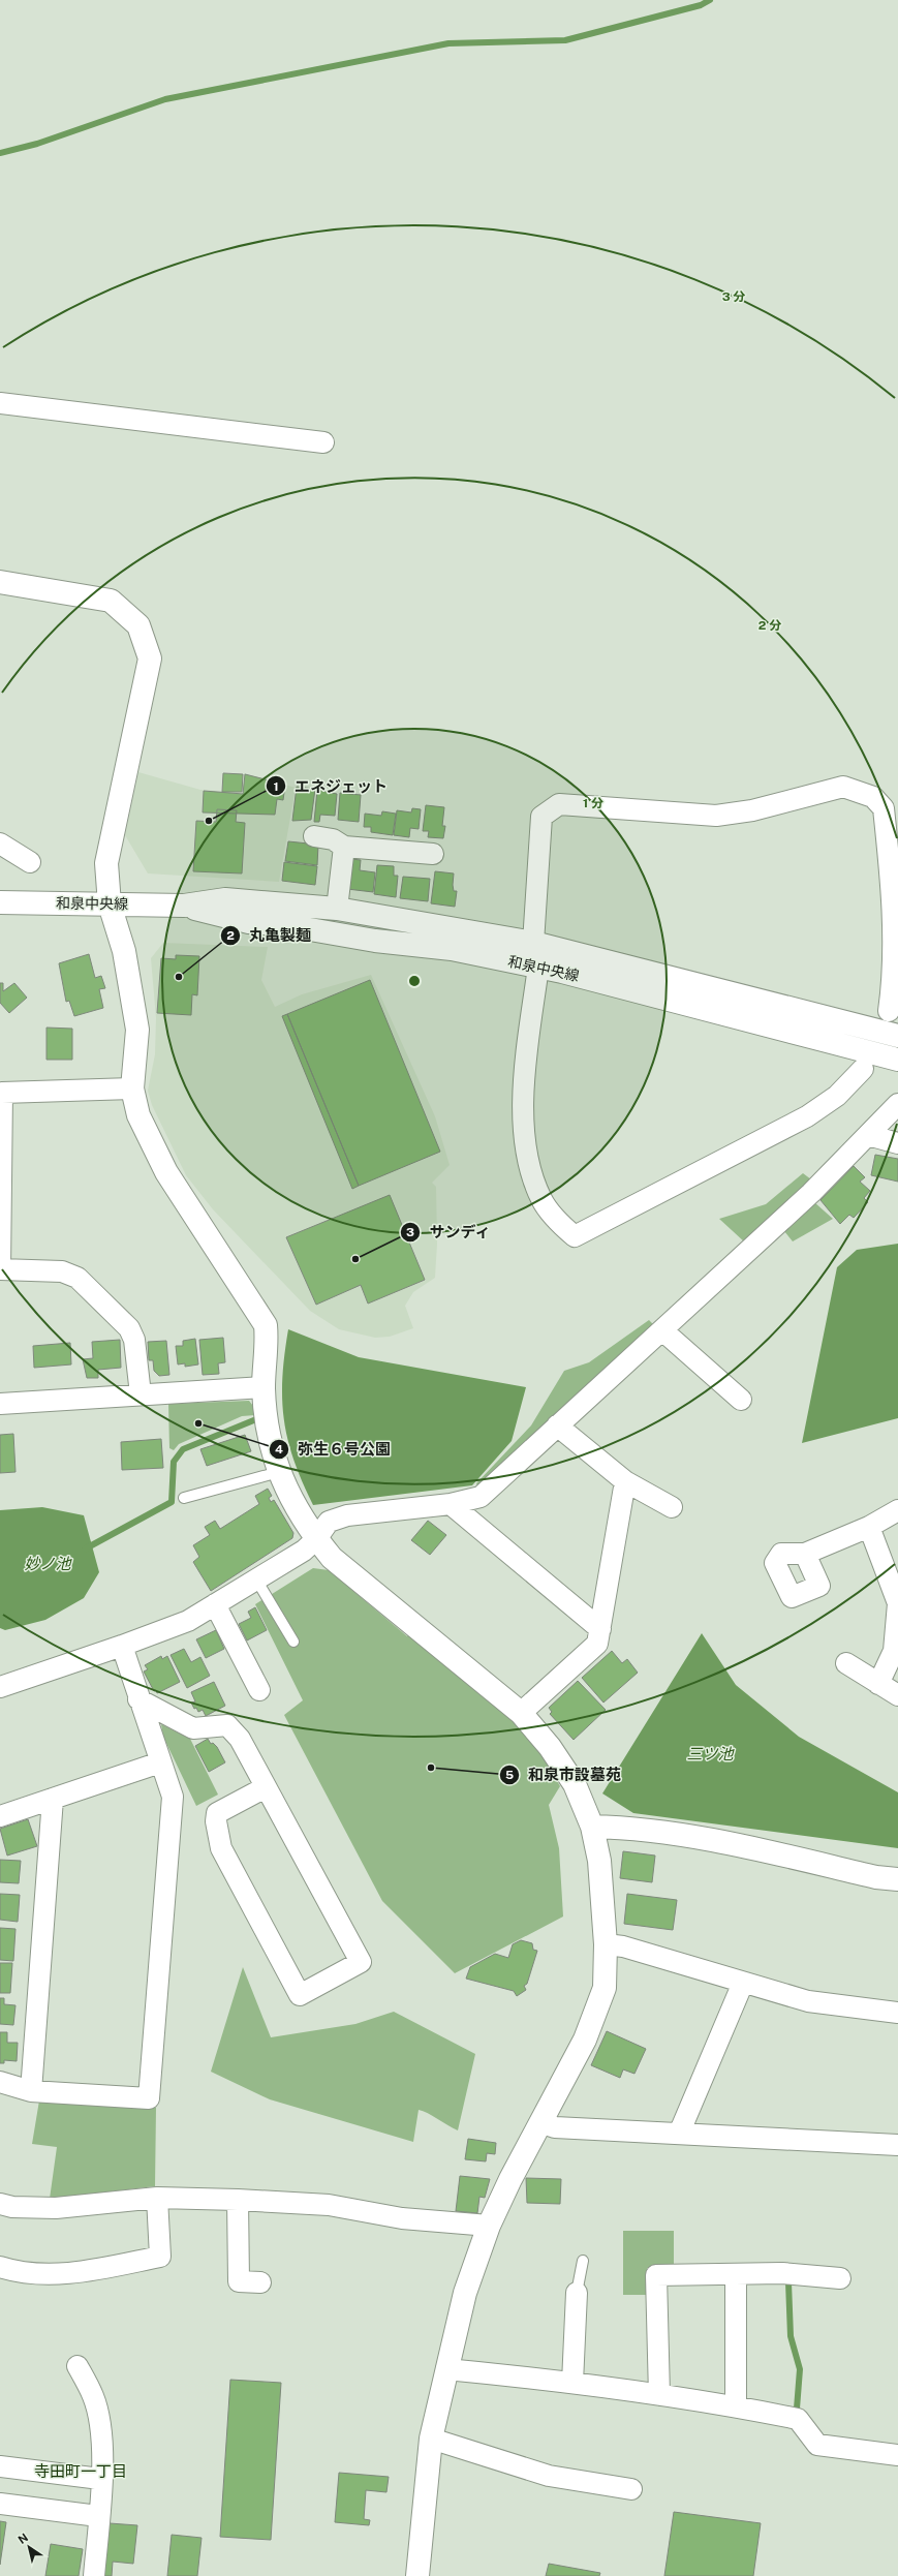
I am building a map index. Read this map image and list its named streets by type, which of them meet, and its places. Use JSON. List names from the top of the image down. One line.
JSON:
{"streets":{"street":["和泉中央線"]},"districts":["寺田町一丁目"],"water":["妙ノ池","三ツ池"],"places":["エネジェット","丸亀製麺","サンディ","弥生６号公園","和泉市設墓苑"],"north":"top left","rings":["3 分","2 分","1 分"]}
